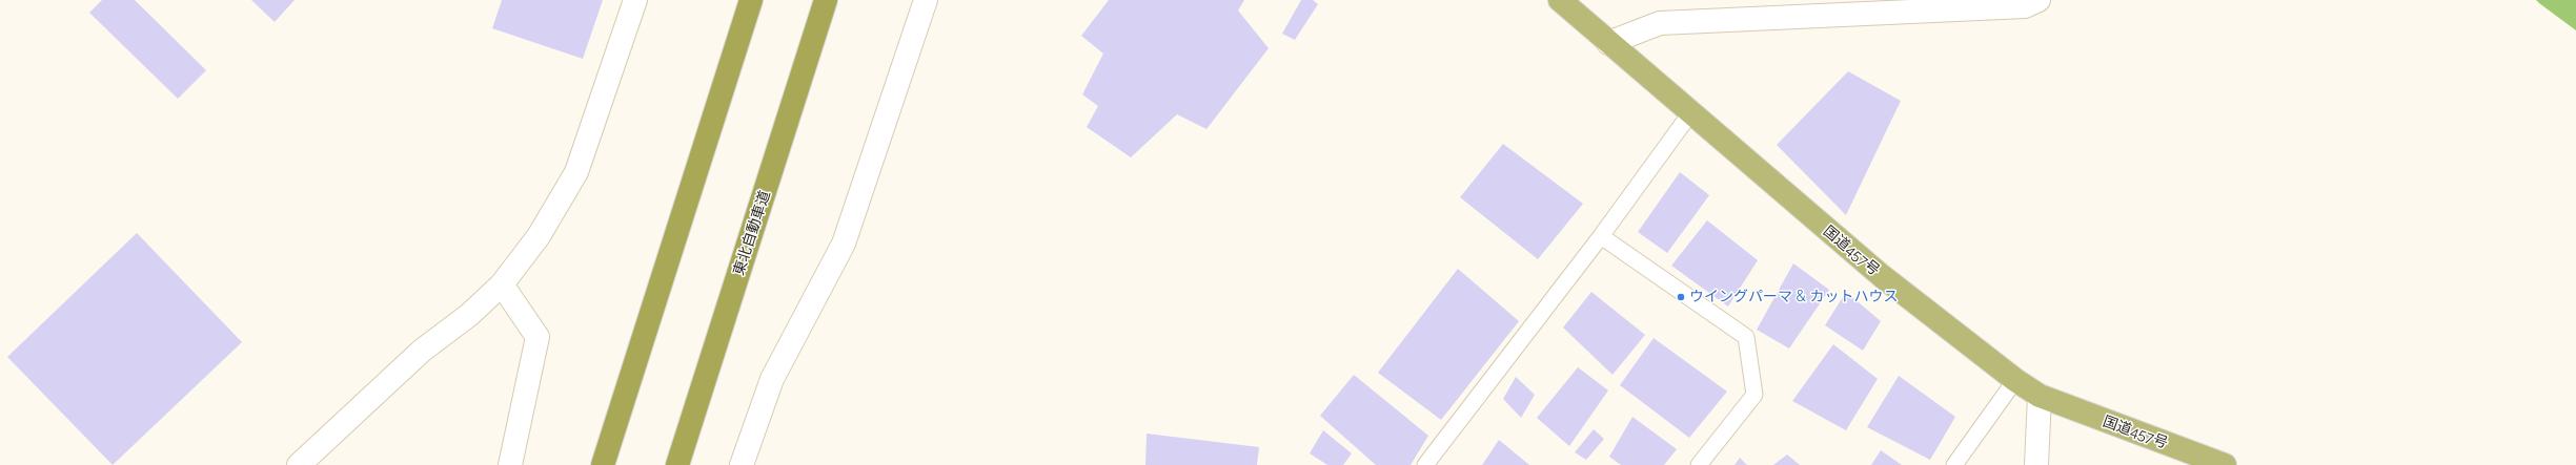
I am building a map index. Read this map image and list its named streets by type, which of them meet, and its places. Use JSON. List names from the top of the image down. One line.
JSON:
{"streets":{"highway":["東北自動車道","国道457号"]},"places":["ウイングパーマ & カットハウス"]}
